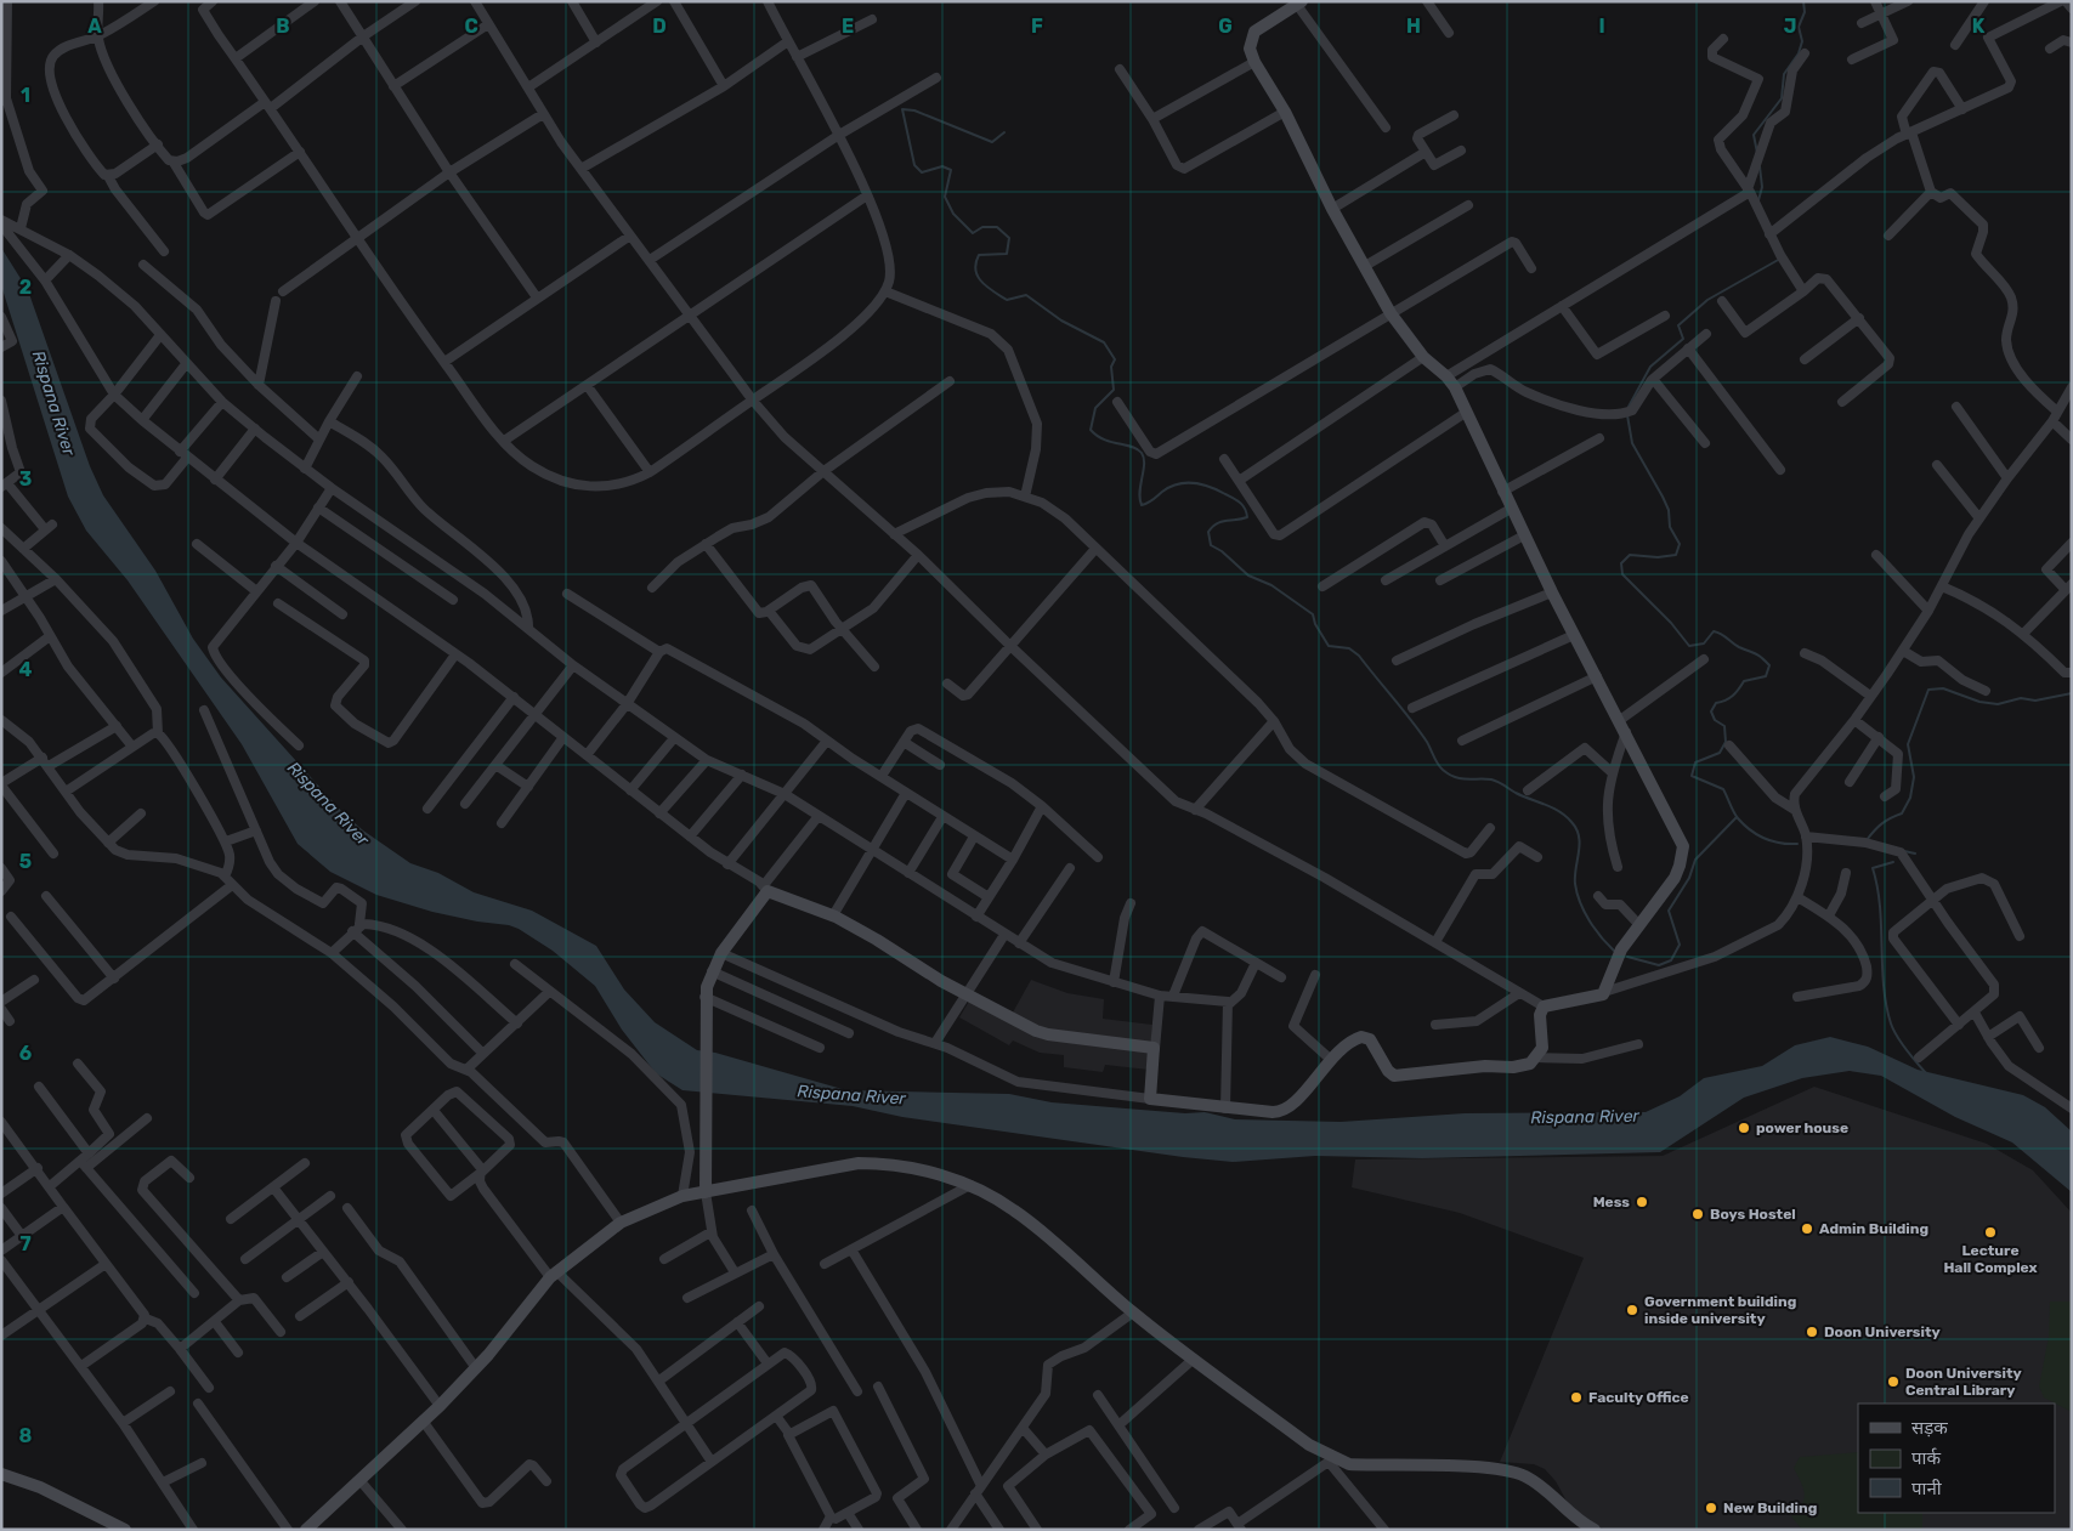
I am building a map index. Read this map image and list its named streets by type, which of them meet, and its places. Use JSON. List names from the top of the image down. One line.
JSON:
{"water":["Rispana River"],"places":["power house","Mess","Boys Hostel","Admin Building","Lecture Hall Complex","Government building inside university","Doon University","Doon University Central Library","Faculty Office","New Building"],"legend":["सड़क","पार्क","पानी"],"grid":{"columns":["A","B","C","D","E","F","G","H","I","J","K"],"rows":["1","2","3","4","5","6","7","8"]}}
